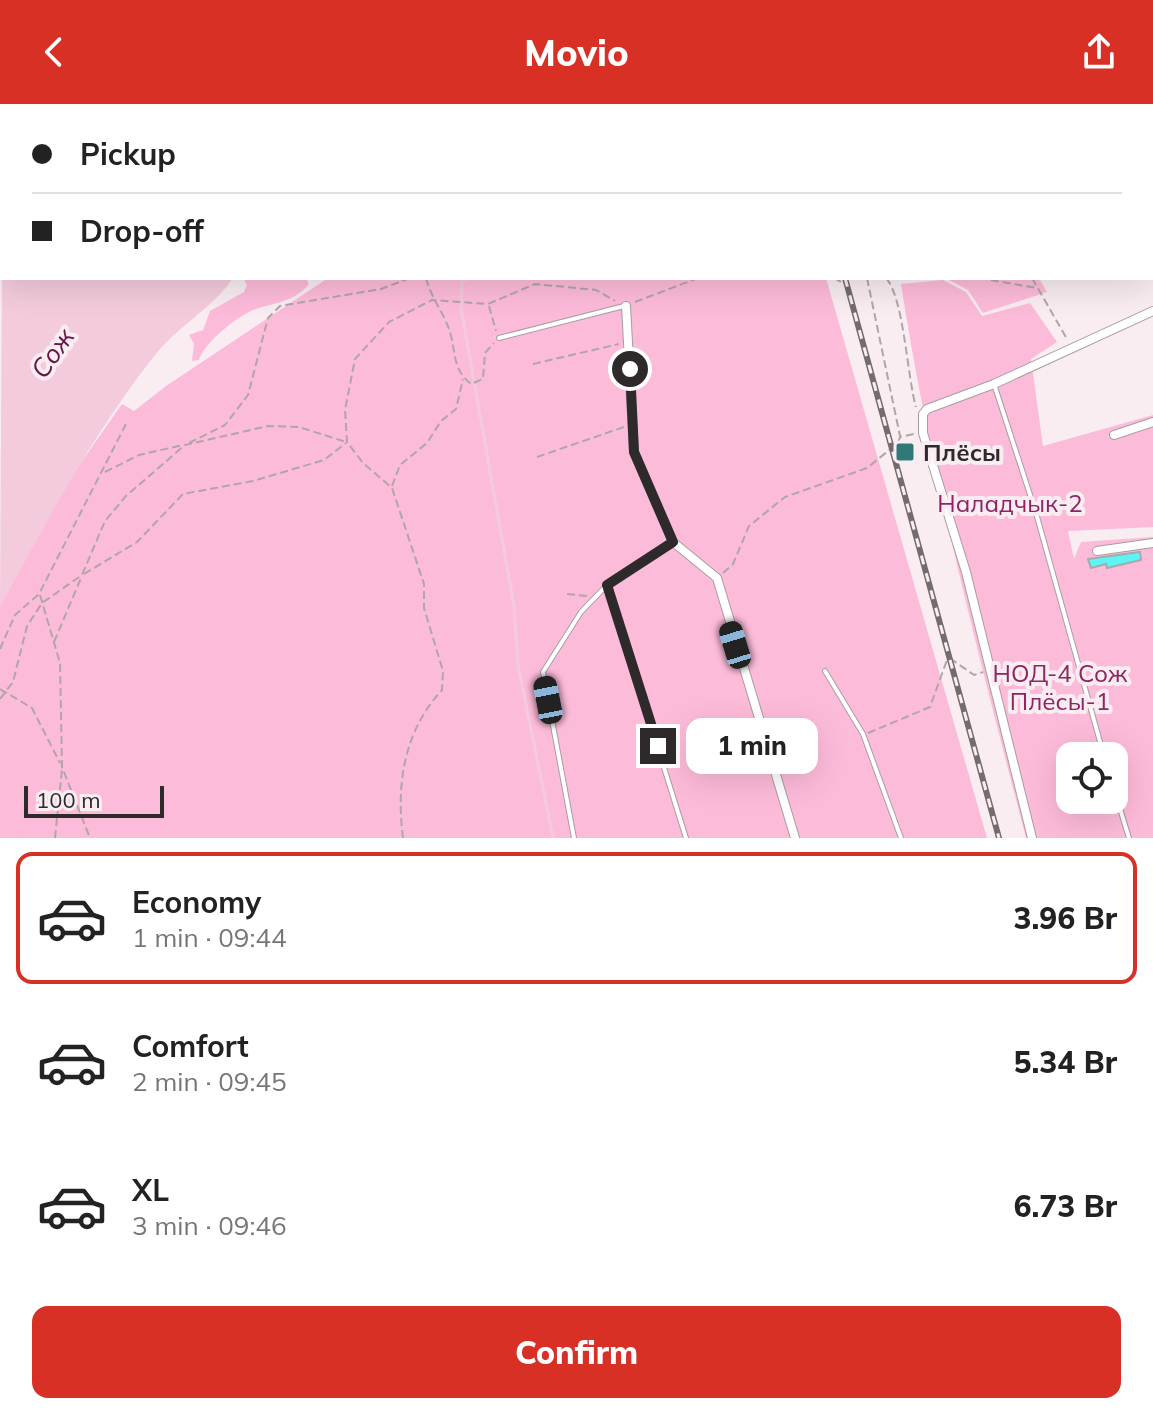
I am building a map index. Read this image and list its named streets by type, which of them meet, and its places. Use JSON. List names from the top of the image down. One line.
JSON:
{"water":["Сож"],"parks":["Наладчык-2","НОД-4 Сож Плёсы-1"],"places":{"transit":["Плёсы"]},"scale_bar":"100 m","page":{"header":"Movio","banner":["Pickup","Drop-off"],"bubble":"1 min","scale":"100 m","list":[{"name":"Economy","note":"1 min · 09:44","value":"3.96 Br"},{"name":"Comfort","note":"2 min · 09:45","value":"5.34 Br"},{"name":"XL","note":"3 min · 09:46","value":"6.73 Br"}],"buttons":"Confirm"}}
